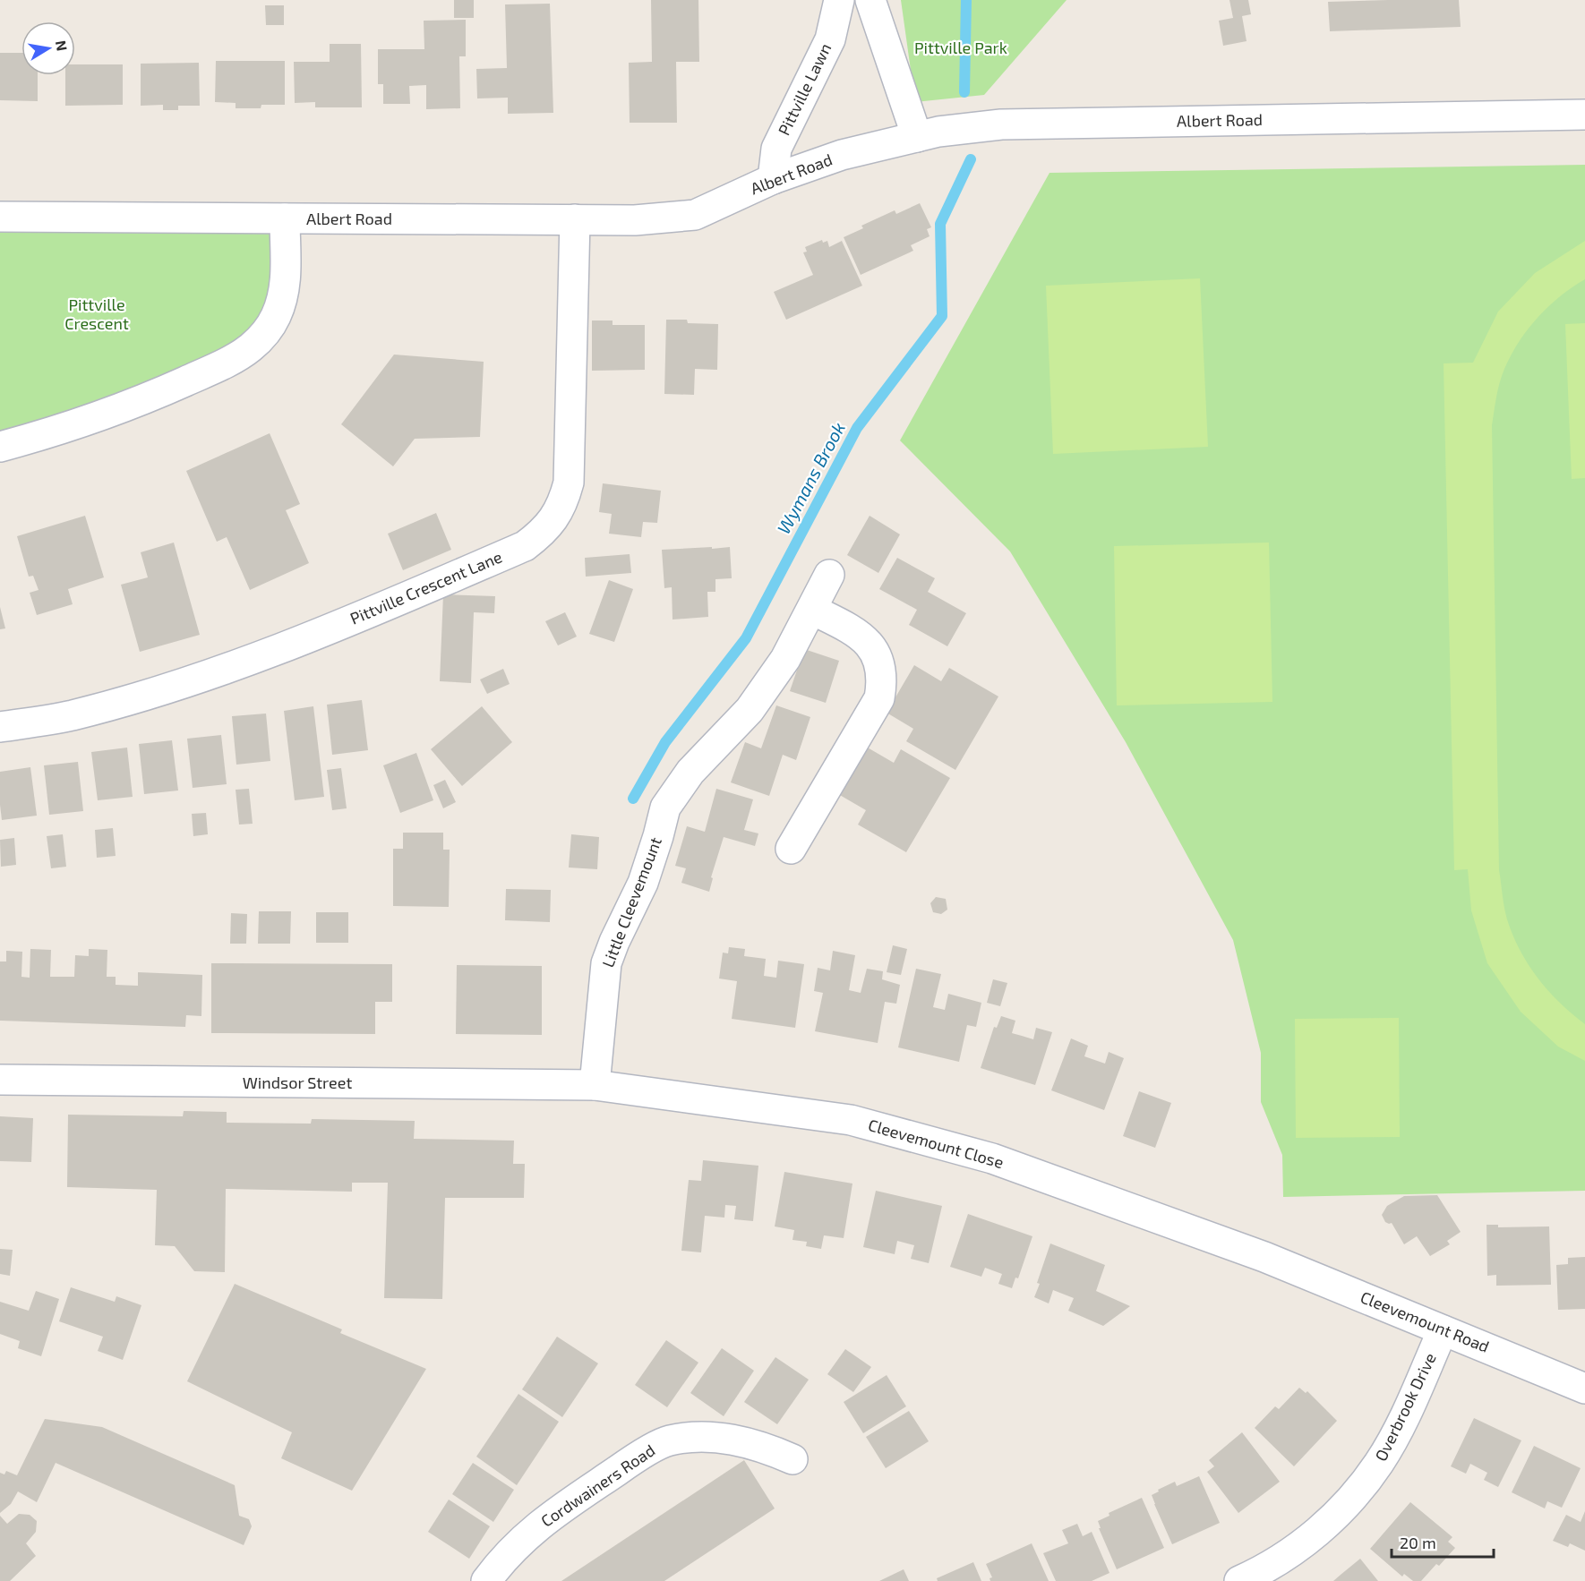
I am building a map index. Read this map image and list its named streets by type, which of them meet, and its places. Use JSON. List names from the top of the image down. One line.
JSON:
{"streets":{"street":["Pittville Lawn","Albert Road","Pittville Crescent Lane","Little Cleevemount","Windsor Street","Cleevemount Close","Cleevemount Road","Overbrook Drive","Cordwainers Road"]},"crossings":[["Pittville Lawn","Albert Road"],["Albert Road","Pittville Crescent Lane"],["Little Cleevemount","Windsor Street"],["Little Cleevemount","Cleevemount Close"],["Windsor Street","Cleevemount Close"],["Cleevemount Close","Cleevemount Road"],["Cleevemount Road","Overbrook Drive"]],"water":["Wymans Brook"],"parks":["Pittville Park","Pittville Crescent"],"scale_bar":"20 m","north":"right"}
